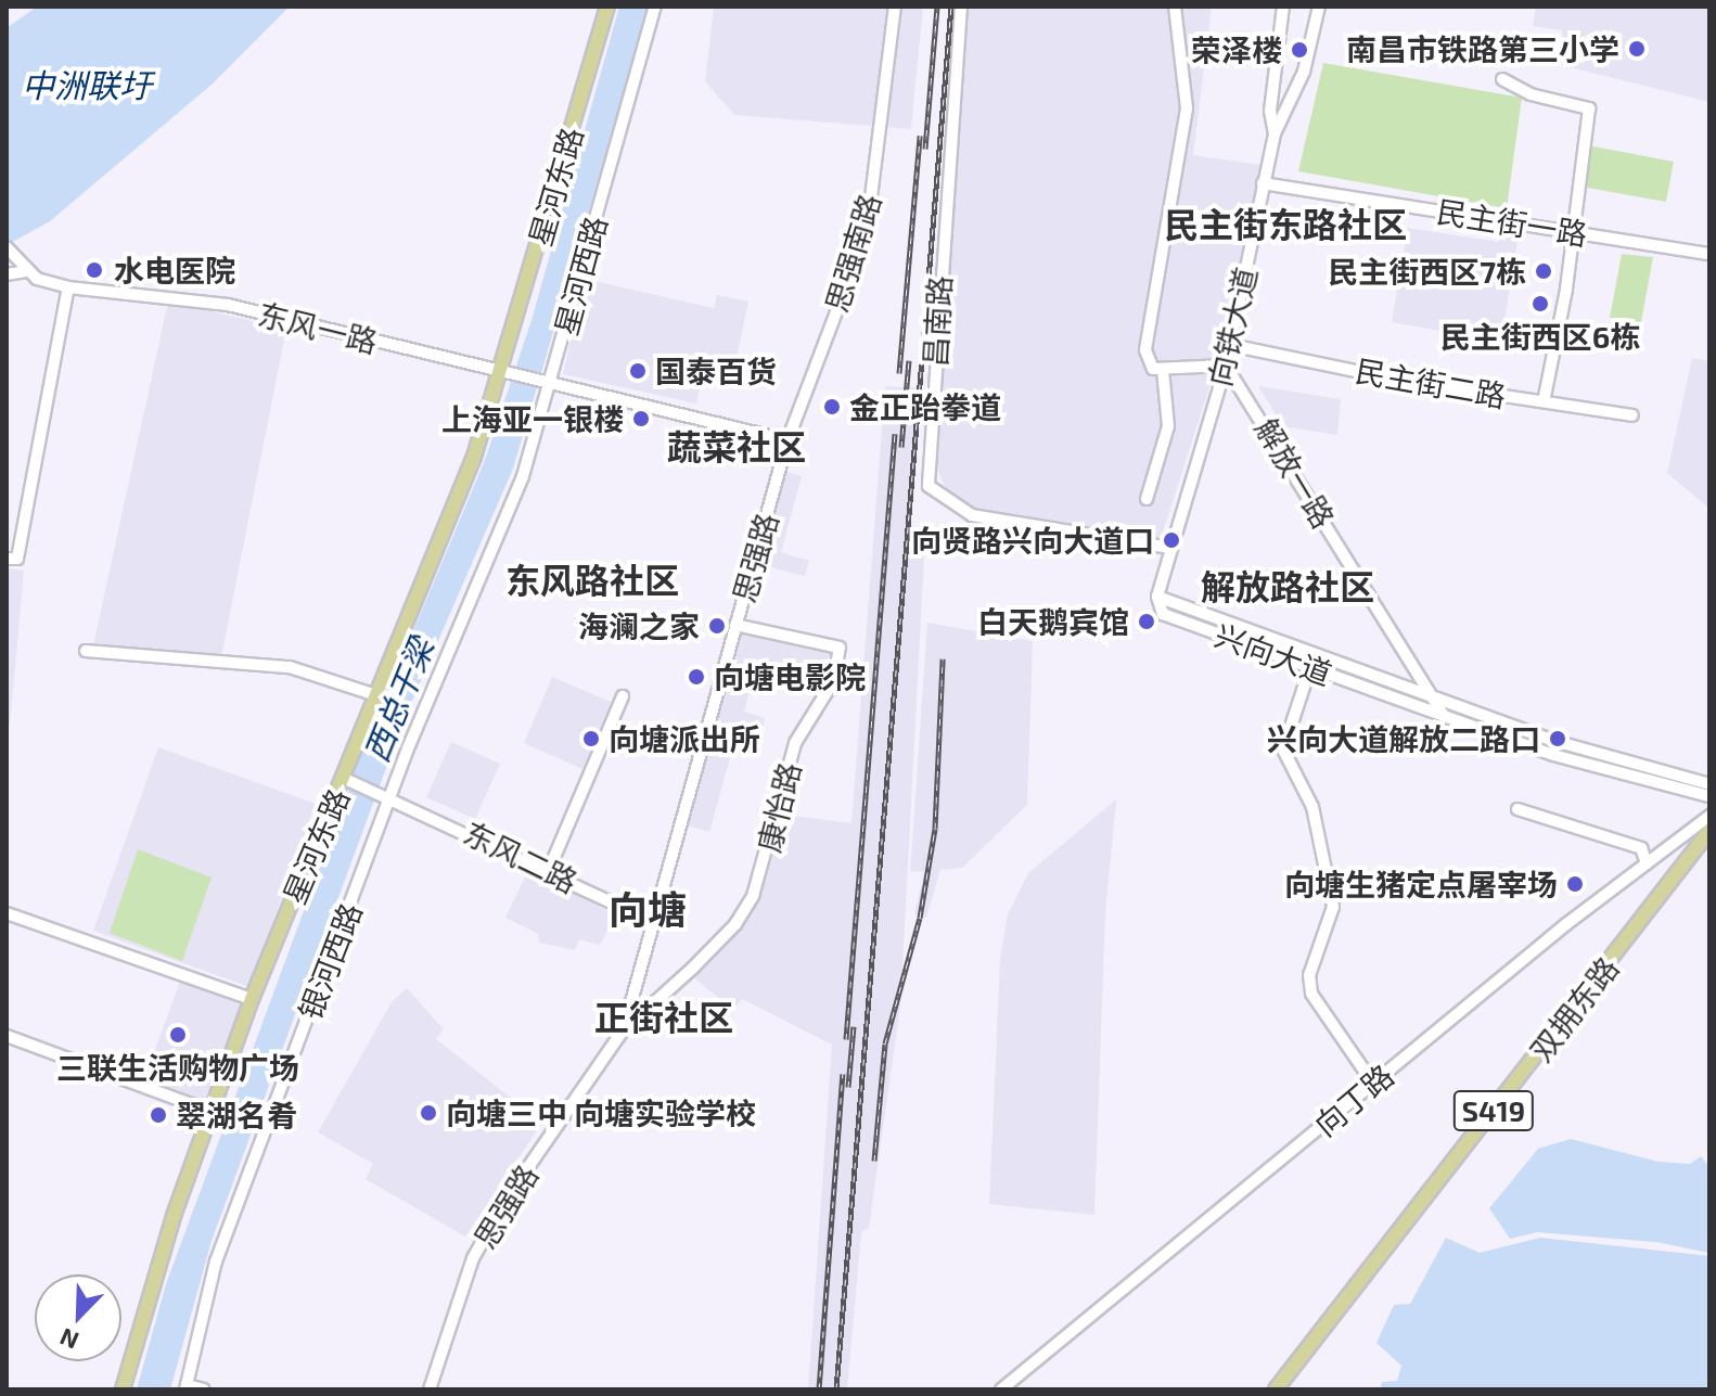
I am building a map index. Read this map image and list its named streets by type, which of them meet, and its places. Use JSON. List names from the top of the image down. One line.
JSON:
{"streets":{"main road":["星河东路","双拥东路","S419"],"street":["民主街一路","思强南路","星河西路","昌南路","向铁大道","东风一路","民主街二路","解放一路","思强路","兴向大道","康怡路","东风二路","银河西路","向丁路"]},"crossings":[["星河东路","东风一路"],["星河东路","东风二路"],["民主街一路","向铁大道"],["思强南路","思强路"],["星河西路","东风一路"],["星河西路","银河西路"],["昌南路","向铁大道"],["向铁大道","民主街二路"],["向铁大道","解放一路"],["向铁大道","兴向大道"],["解放一路","兴向大道"],["思强路","康怡路"],["思强路","东风二路"],["东风二路","银河西路"]],"districts":["民主街东路社区","蔬菜社区","东风路社区","解放路社区","向塘","正街社区"],"water":["中洲联圩","西总干梁"],"places":["南昌市铁路第三小学","荣泽楼","水电医院","民主街西区7栋","民主街西区6栋","国泰百货","金正跆拳道","上海亚一银楼","向贤路兴向大道口","白天鹅宾馆","海澜之家","向塘电影院","向塘派出所","兴向大道解放二路口","向塘生猪定点屠宰场","三联生活购物广场","向塘三中 向塘实验学校","翠湖名肴"],"north":"bottom left"}
